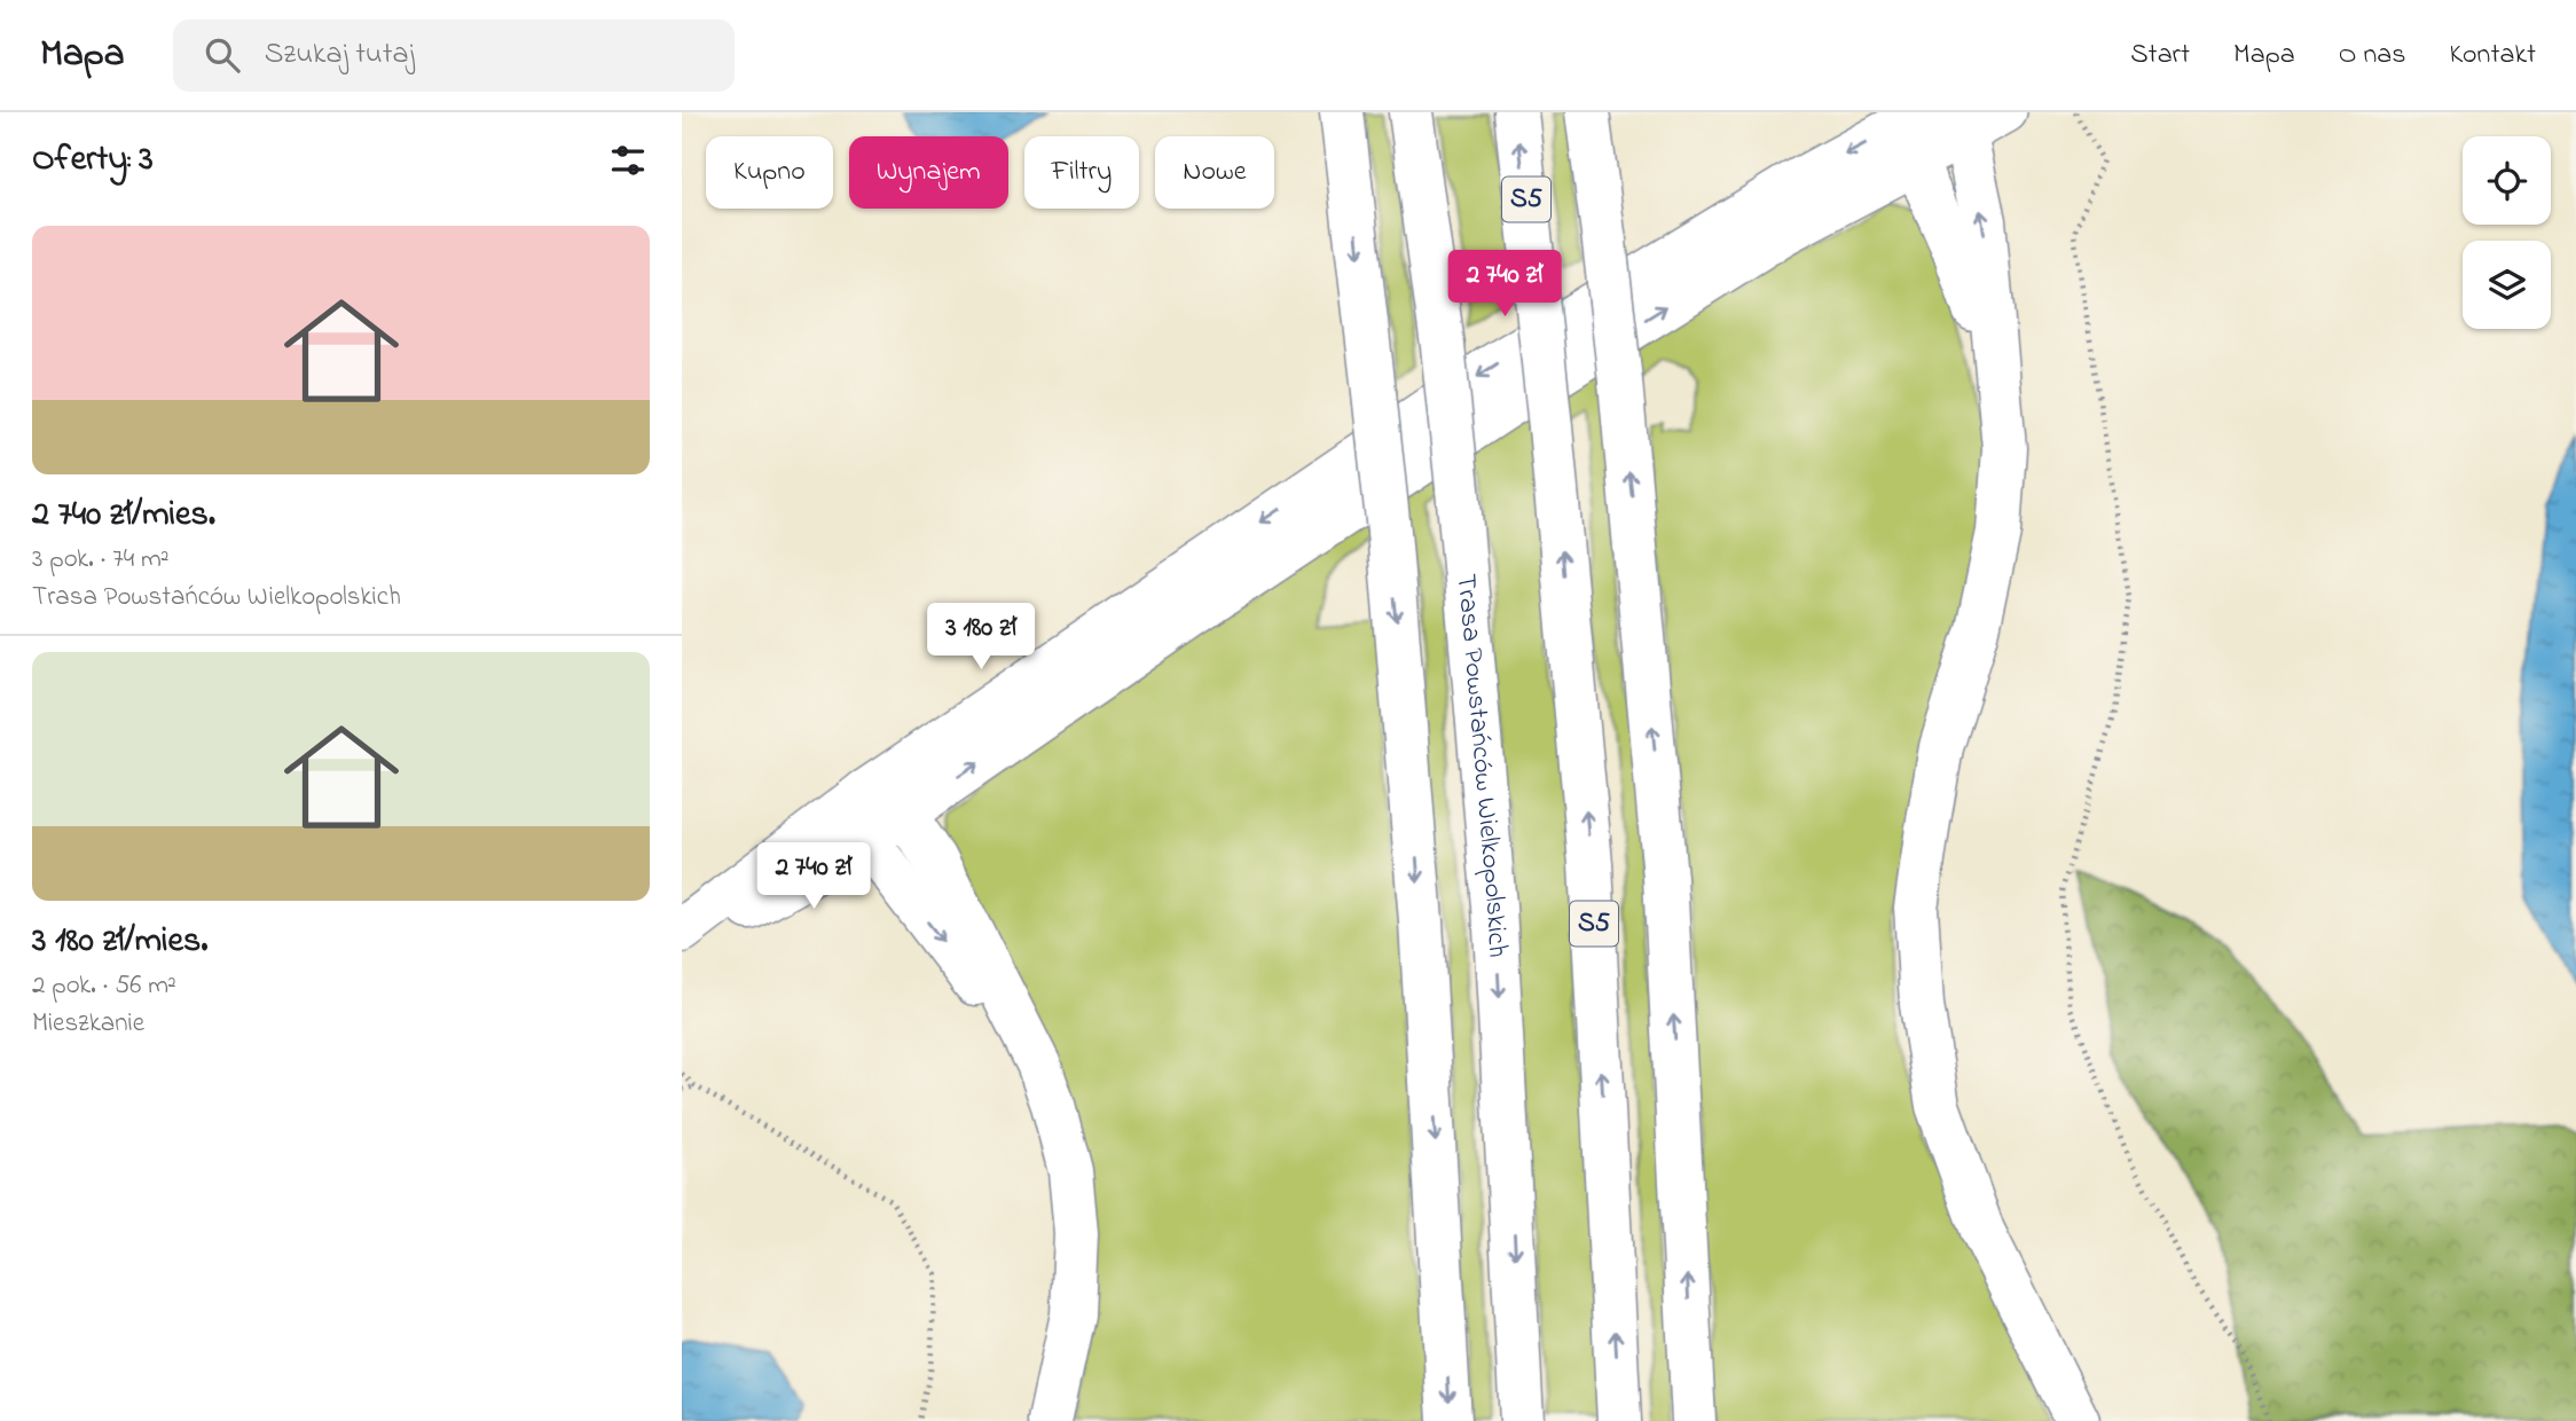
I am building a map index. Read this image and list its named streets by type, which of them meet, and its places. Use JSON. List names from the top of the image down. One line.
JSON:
{"streets":{"main road":["S5","Trasa Powstańców Wielkopolskich"]},"page":{"header":"Mapa","search":"Szukaj tutaj","nav":["Start","Mapa","O nas","Kontakt"],"heading":"Oferty: 3","chip":["Kupno","Wynajem","Filtry","Nowe"],"list":[{"name":"2 740 zł/mies.","note":"3 pok. · 74 m² · Trasa Powstańców Wielkopolskich"},{"name":"3 180 zł/mies.","note":"2 pok. · 56 m² · Mieszkanie"}],"price":["2 740 zł","3 180 zł","2 740 zł"]}}
